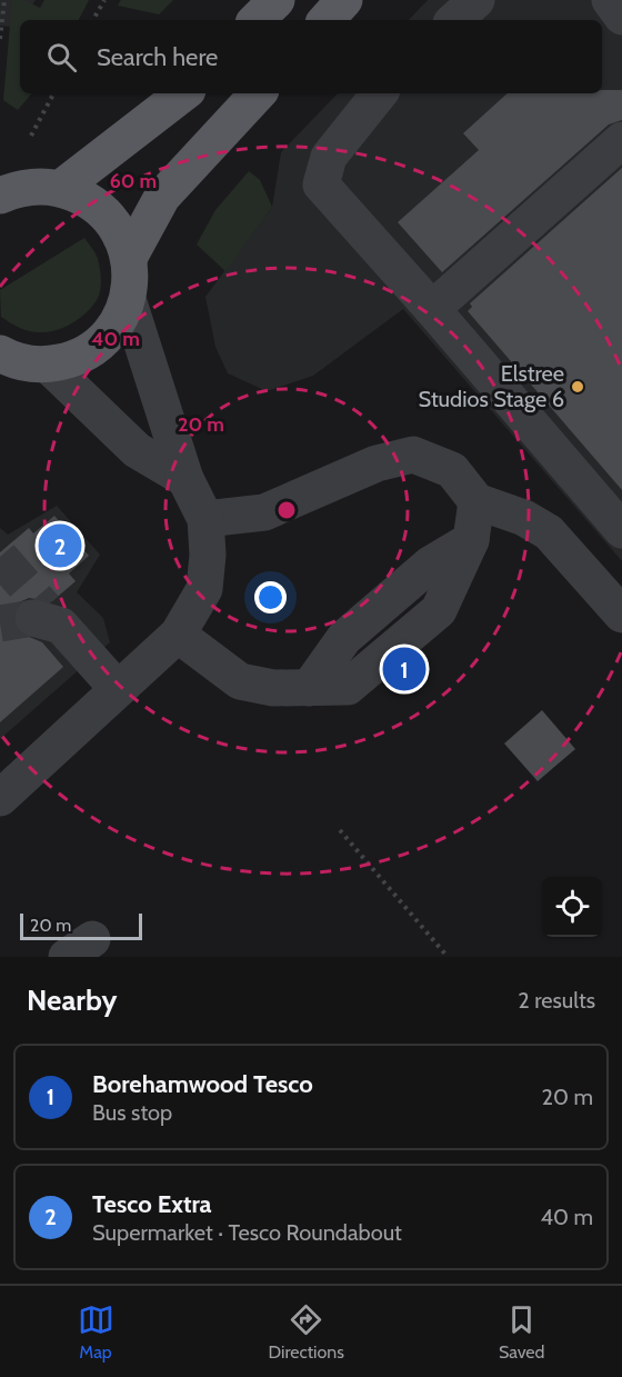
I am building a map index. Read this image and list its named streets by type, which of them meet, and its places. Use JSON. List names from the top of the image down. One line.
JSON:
{"places":["Elstree Studios Stage 6"],"scale_bar":"20 m","page":{"search":"Search here","pins":["2","1"],"scale":"20 m","heading":["Nearby","2 results"],"list":[{"mark":"1","name":"Borehamwood Tesco","note":"Bus stop","value":"20 m"},{"mark":"2","name":"Tesco Extra","note":"Supermarket · Tesco Roundabout","value":"40 m"}],"nav":["Map","Directions","Saved"]},"rings":["60 m","40 m","20 m"]}
